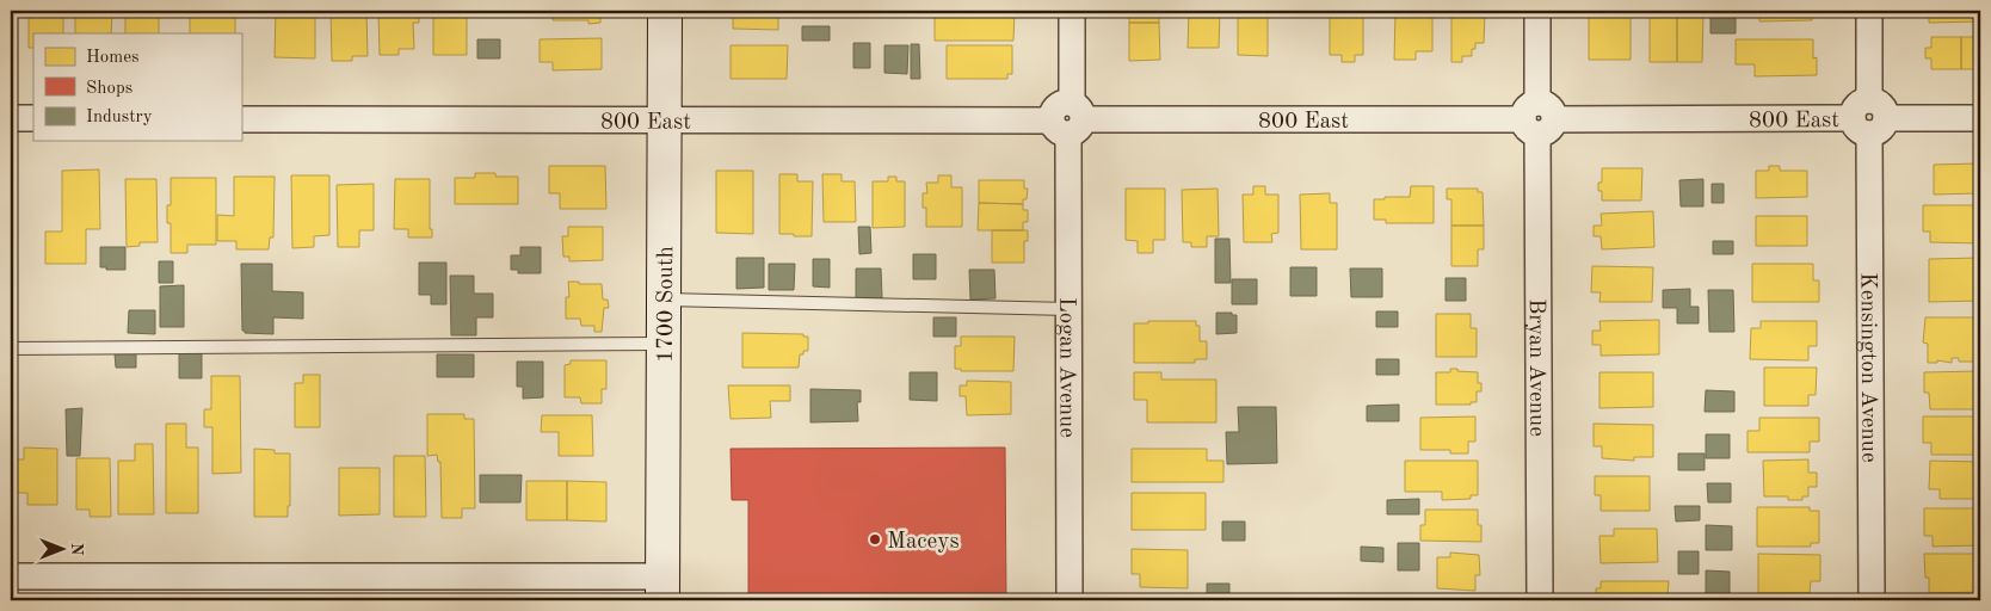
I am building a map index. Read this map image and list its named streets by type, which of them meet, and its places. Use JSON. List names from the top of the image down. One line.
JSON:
{"streets":{"street":["800 East","1700 South","Logan Avenue","Bryan Avenue","Kensington Avenue"]},"crossings":[["800 East","1700 South"],["800 East","Logan Avenue"],["800 East","Bryan Avenue"],["800 East","Kensington Avenue"]],"places":["Maceys"],"legend":["Homes","Shops","Industry"],"north":"right"}
